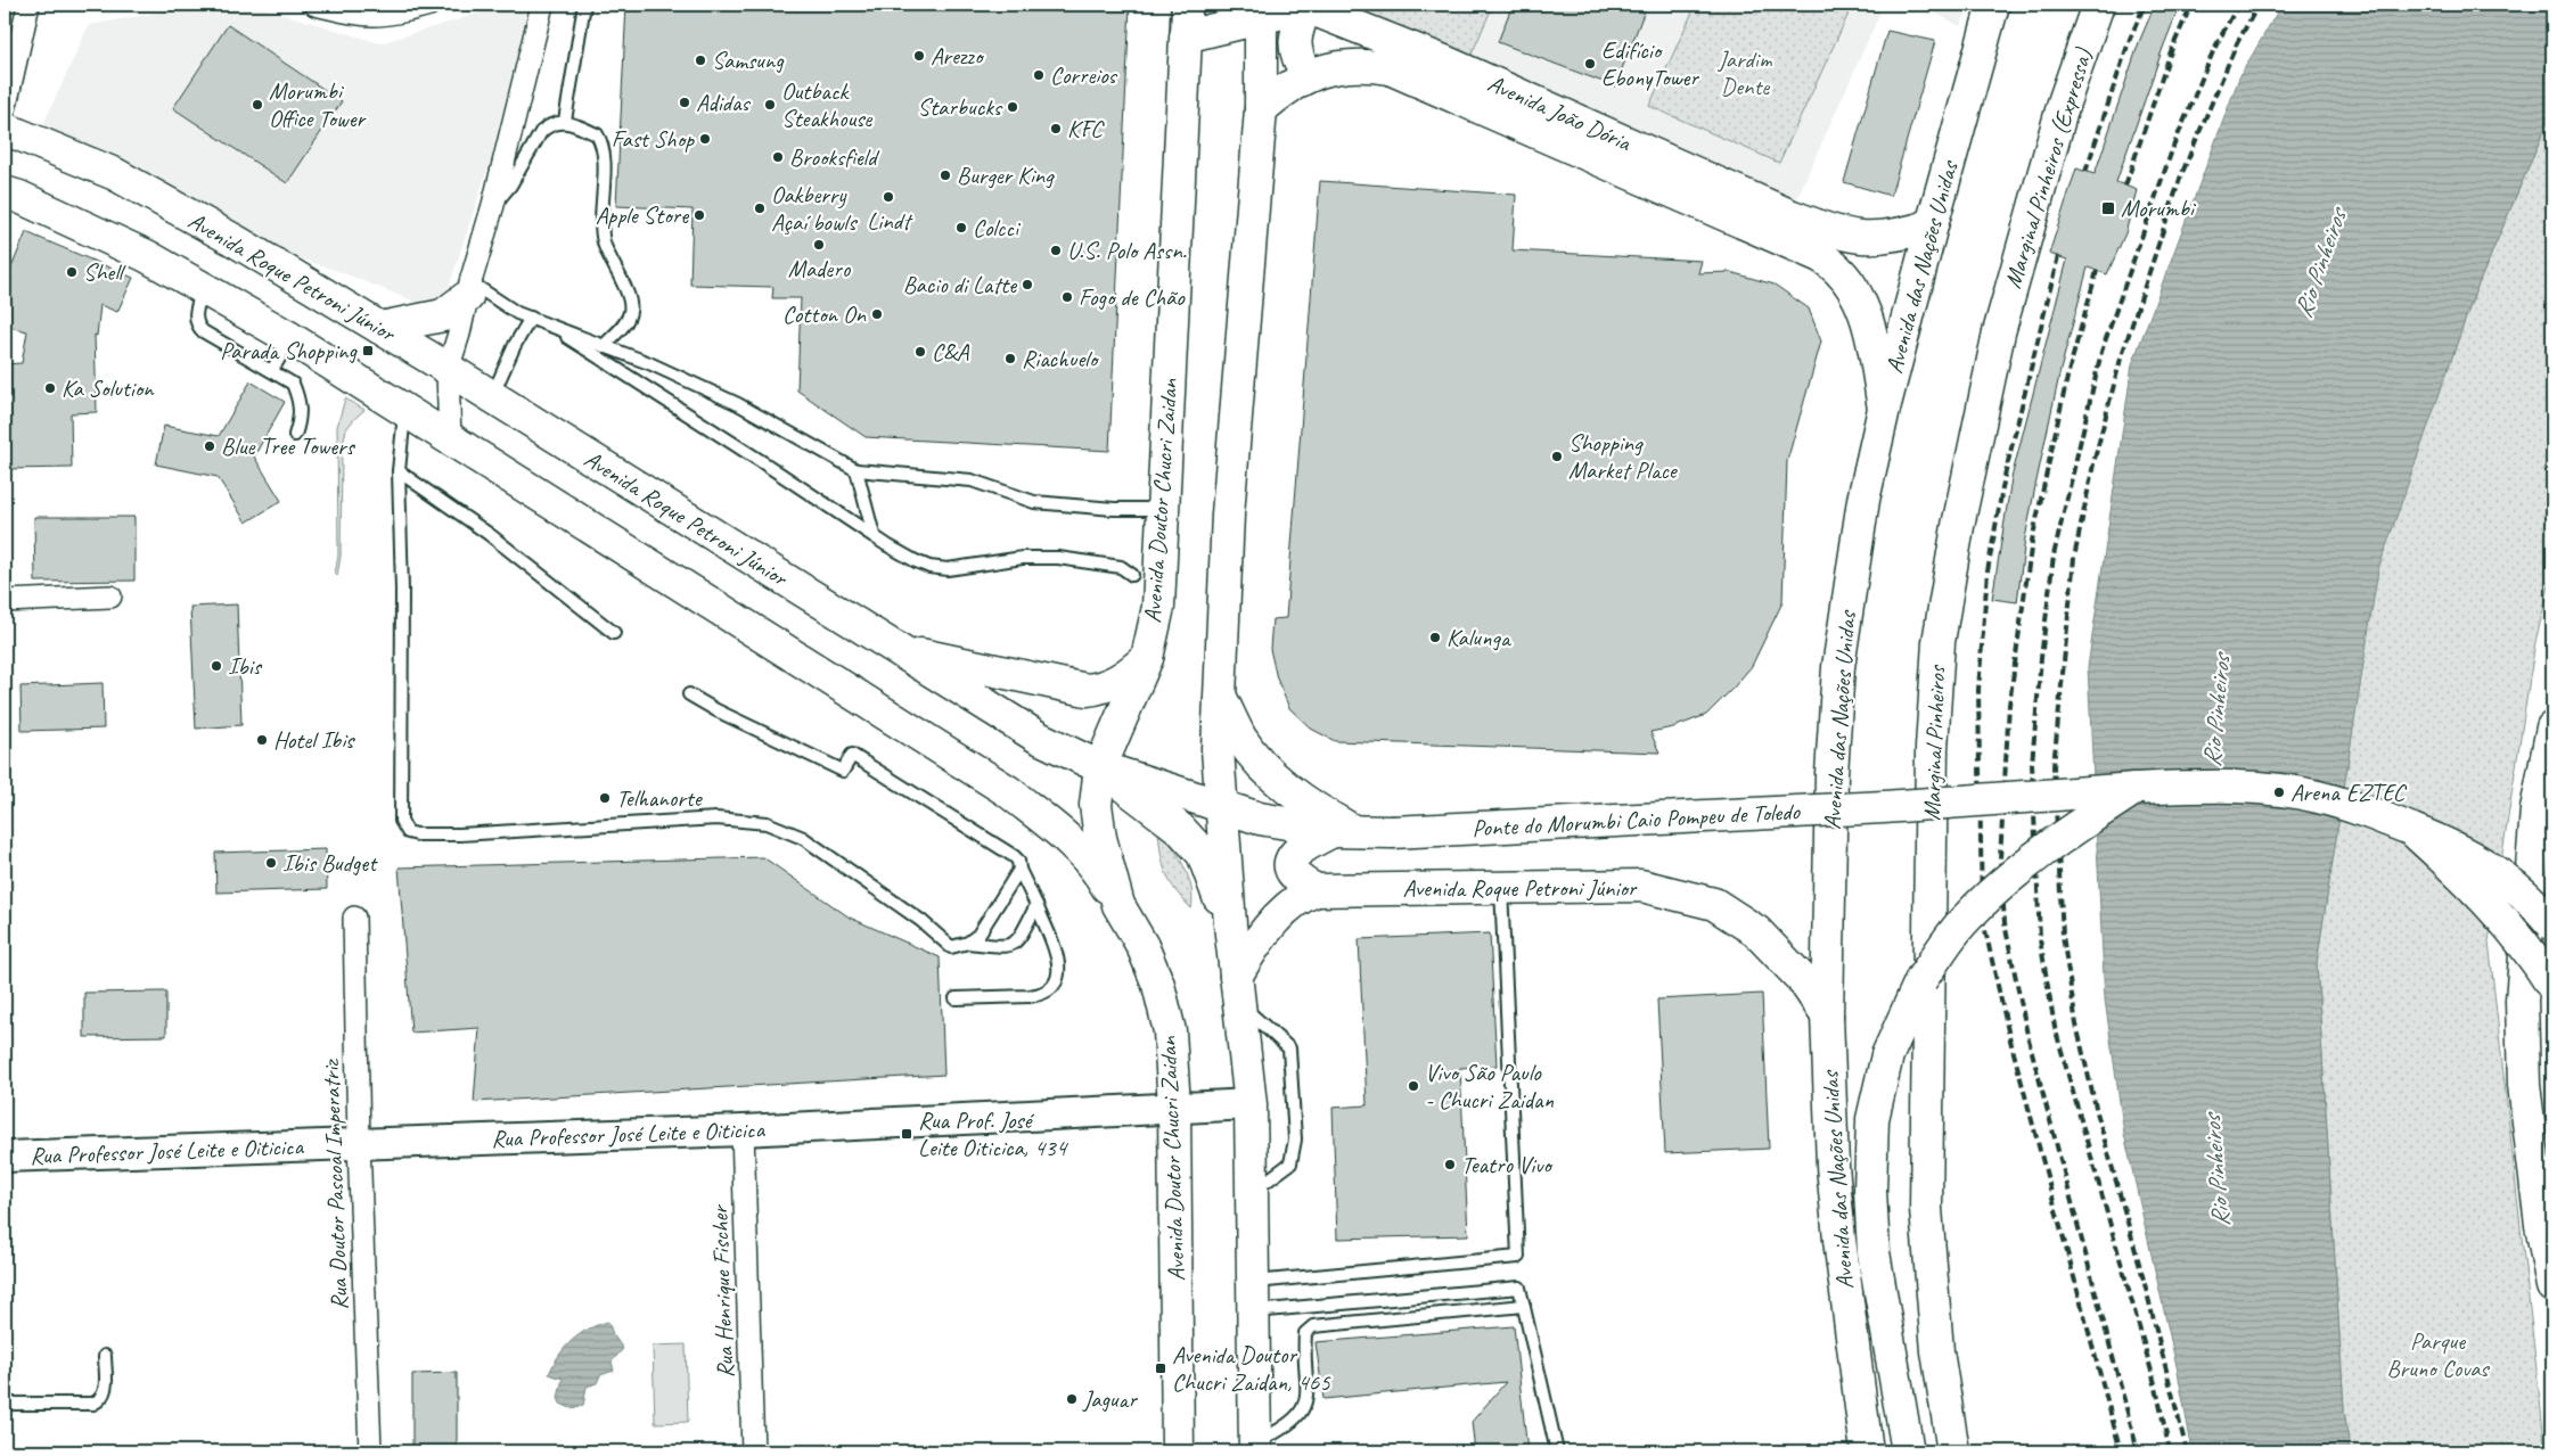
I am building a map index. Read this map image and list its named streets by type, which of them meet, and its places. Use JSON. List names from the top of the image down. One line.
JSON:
{"streets":{"main road":["Avenida João Dória","Marginal Pinheiros (Expressa)","Avenida das Nações Unidas","Avenida Roque Petroni Júnior","Avenida Doutor Chucri Zaidan","Marginal Pinheiros","Ponte do Morumbi Caio Pompeu de Toledo"],"street":["Rua Professor José Leite e Oiticica","Rua Doutor Pascoal Imperatriz","Rua Henrique Fischer"]},"crossings":[["Avenida João Dória","Avenida das Nações Unidas"],["Marginal Pinheiros (Expressa)","Marginal Pinheiros"],["Avenida das Nações Unidas","Avenida Roque Petroni Júnior"],["Avenida Roque Petroni Júnior","Avenida Doutor Chucri Zaidan"],["Avenida Roque Petroni Júnior","Ponte do Morumbi Caio Pompeu de Toledo"],["Avenida Doutor Chucri Zaidan","Rua Professor José Leite e Oiticica"],["Rua Professor José Leite e Oiticica","Rua Doutor Pascoal Imperatriz"],["Rua Professor José Leite e Oiticica","Rua Henrique Fischer"]],"water":["Rio Pinheiros"],"parks":["Jardim Dente","Parque Bruno Covas"],"places":{"other":["Arezzo","Samsung","Edifício EbonyTower","Correios","Adidas","Morumbi Office Tower","Outback Steakhouse","Starbucks","KFC","Fast Shop","Brooksfield","Burger King","Lindt","Oakberry Açaí bowls","Apple Store","Colcci","Madero","U.S. Polo Assn.","Shell","Bacio di Latte","Fogo de Chão","Cotton On","C&A","Riachuelo","Ka Solution","Blue Tree Towers","Shopping Market Place","Kalunga","Ibis","Hotel Ibis","Arena EZTEC","Telhanorte","Ibis Budget","Vivo São Paulo - Chucri Zaidan","Teatro Vivo","Jaguar"],"transit":["Morumbi","Parada Shopping","Rua Prof. José Leite Oiticica, 434","Avenida Doutor Chucri Zaidan, 465"]}}
